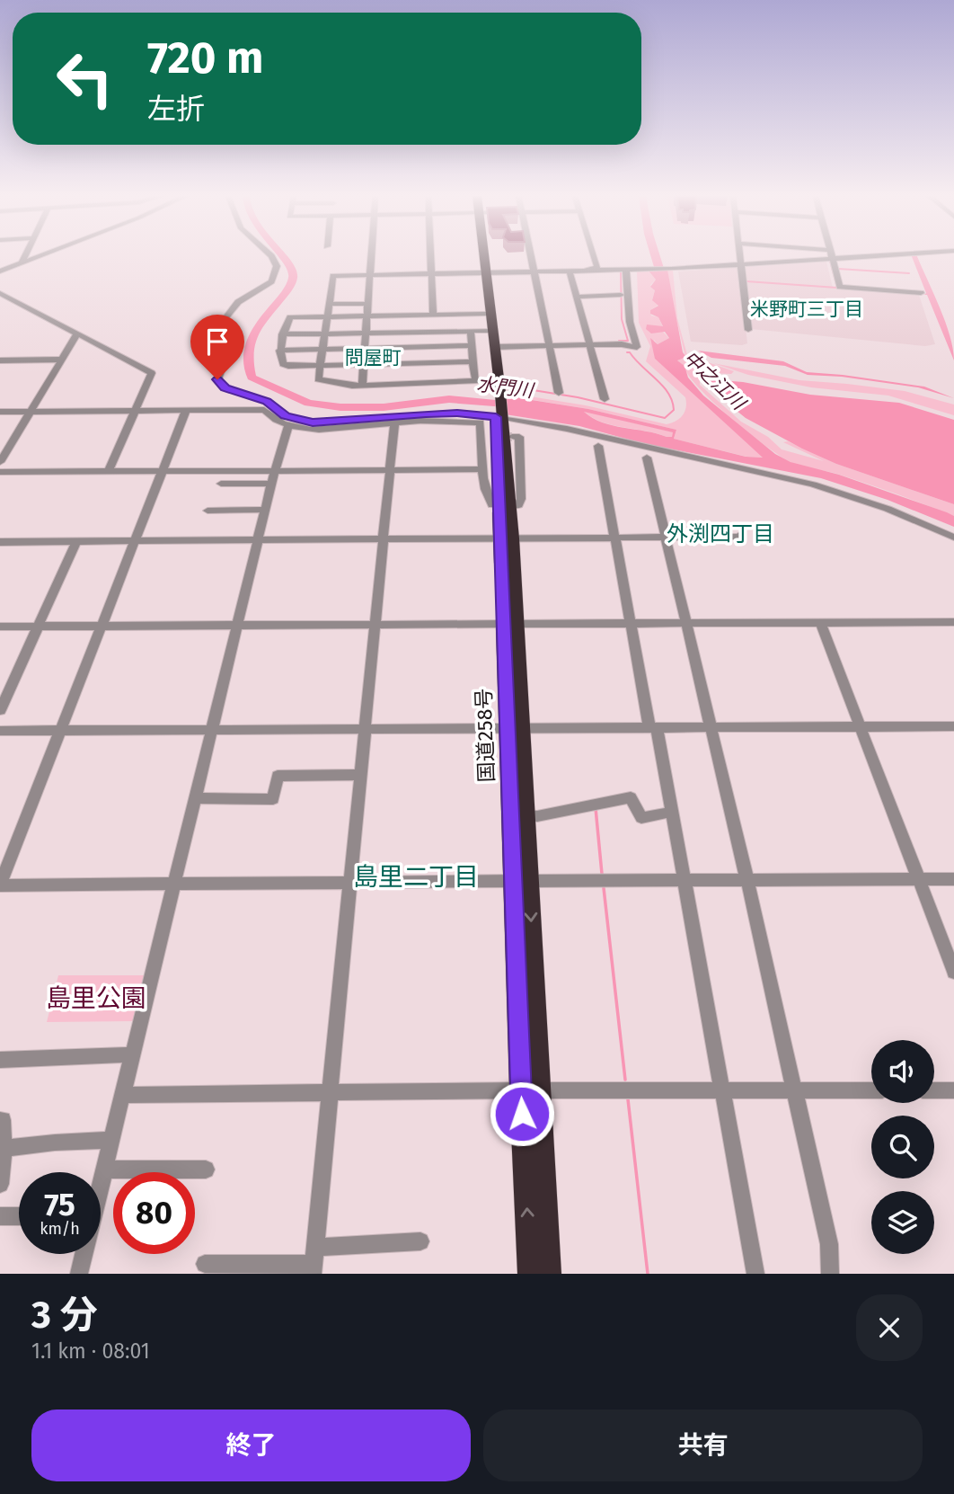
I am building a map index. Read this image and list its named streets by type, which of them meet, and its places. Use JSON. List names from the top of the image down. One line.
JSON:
{"streets":{"highway":["国道258号"]},"districts":["米野町三丁目","問屋町","外渕四丁目","島里二丁目"],"water":["中之江川","水門川"],"parks":["島里公園"],"page":{"turn":["720 m","左折"],"speed":"75 km/h","limit":"80","heading":["3 分","1.1 km · 08:01"],"buttons":["終了","共有"]}}
